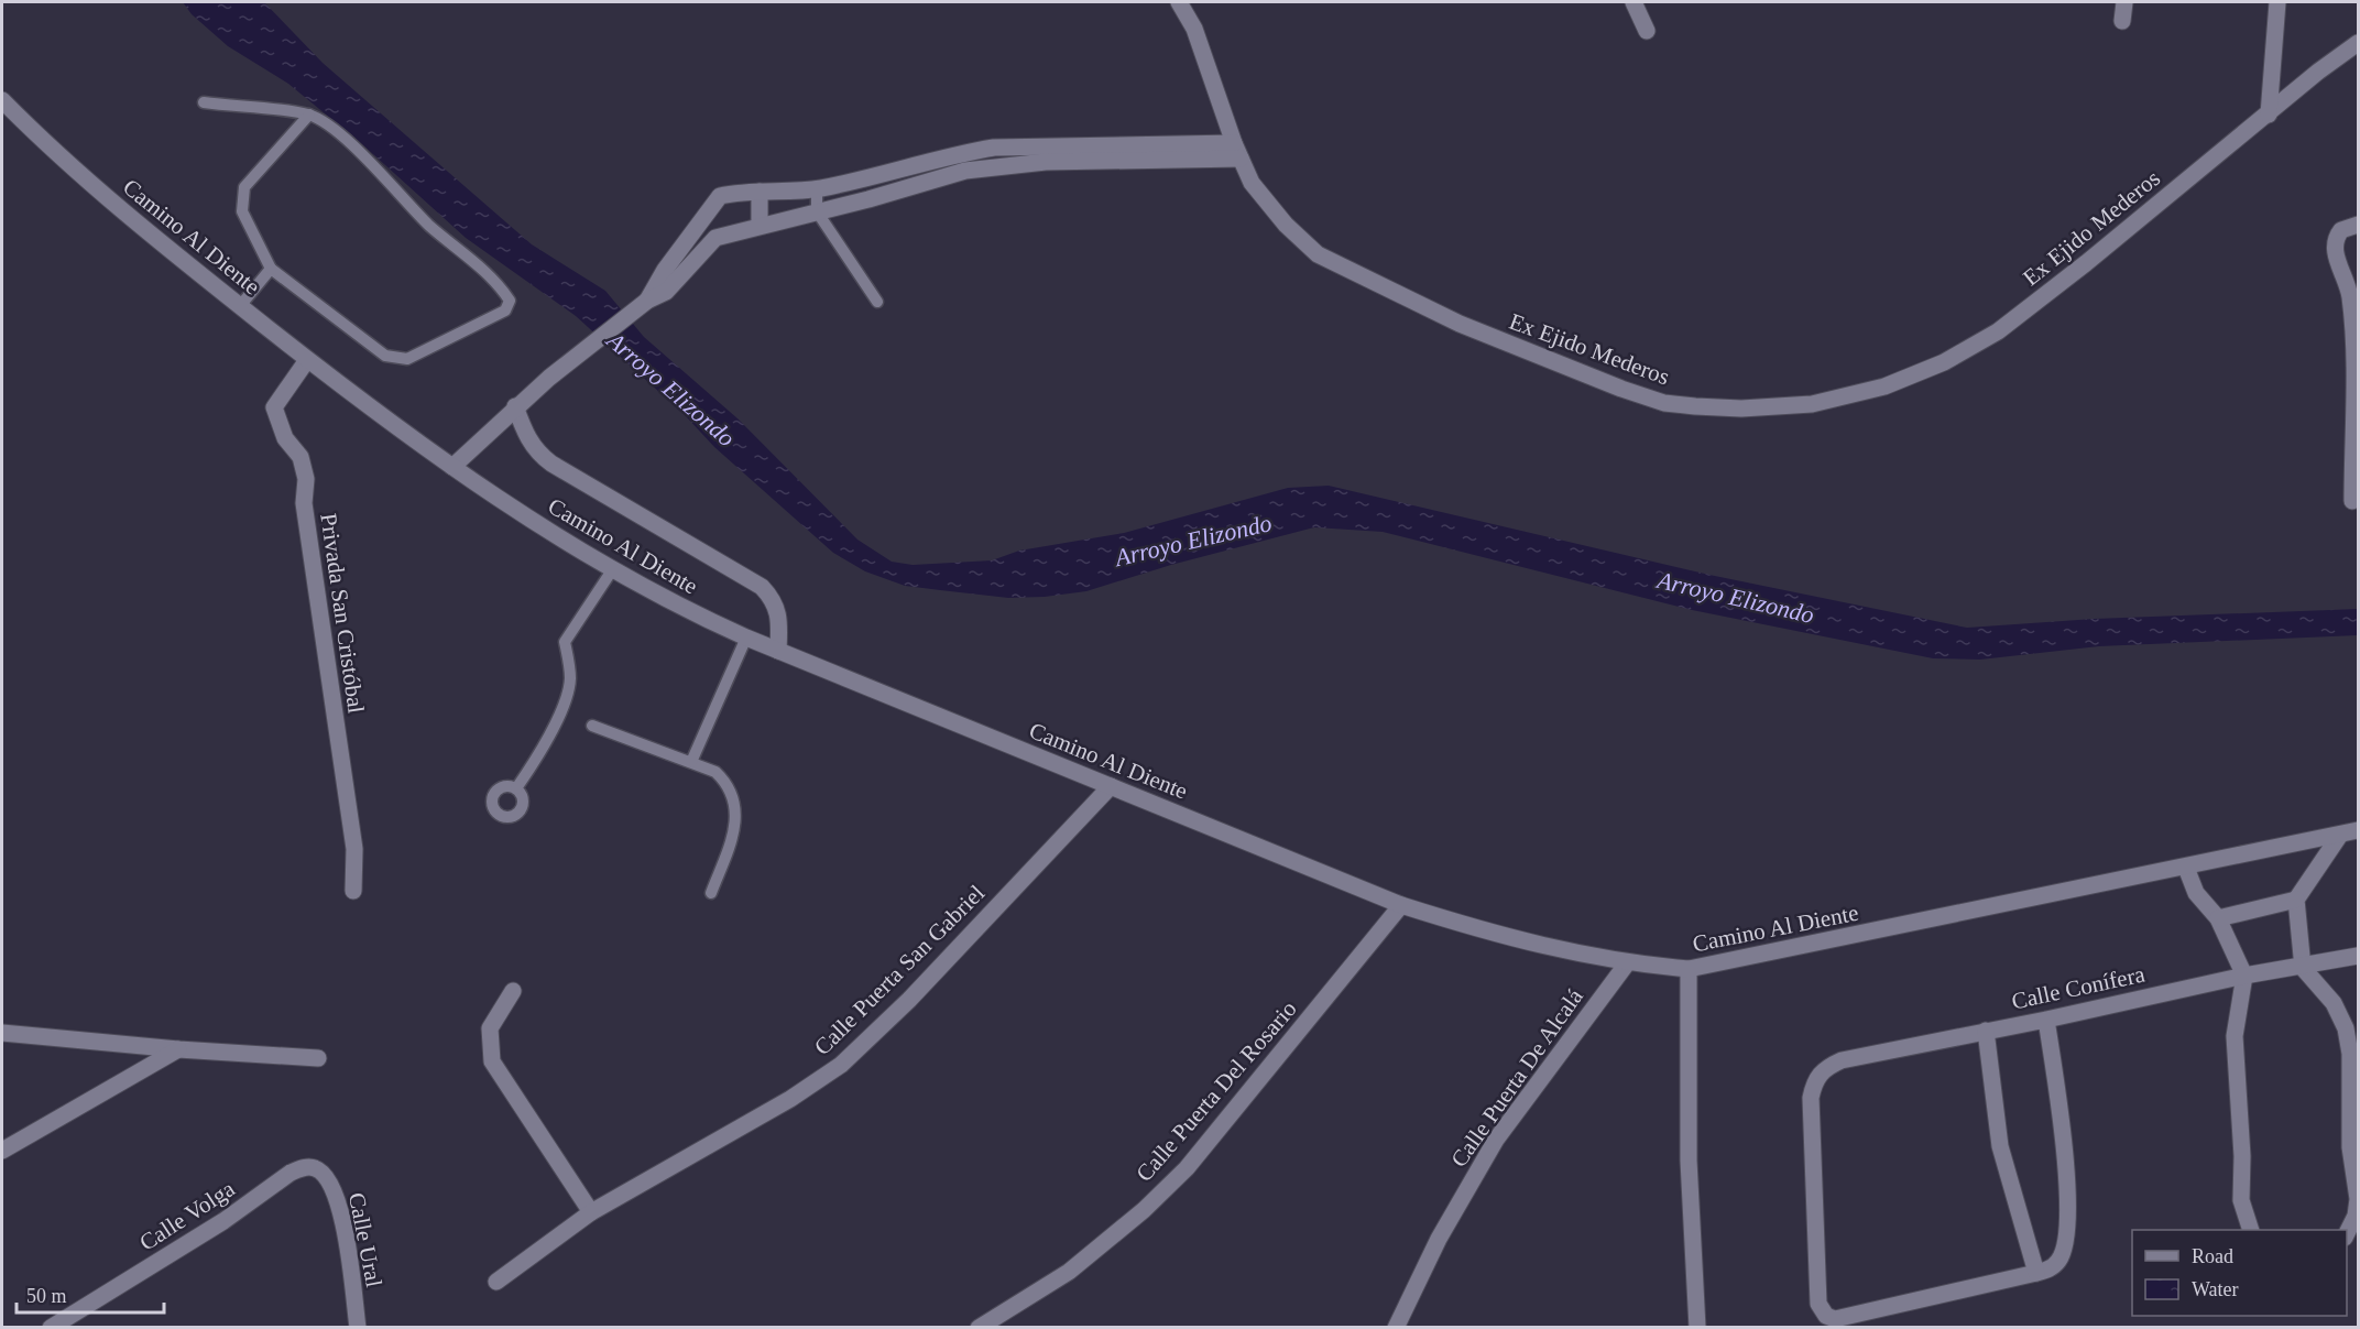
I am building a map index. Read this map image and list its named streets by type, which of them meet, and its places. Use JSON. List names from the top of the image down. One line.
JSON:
{"streets":{"street":["Ex Ejido Mederos","Camino Al Diente","Privada San Cristóbal","Calle Puerta San Gabriel","Calle Conífera","Calle Puerta De Alcalá","Calle Puerta Del Rosario","Calle Volga","Calle Ural"]},"crossings":[["Camino Al Diente","Privada San Cristóbal"],["Camino Al Diente","Calle Puerta San Gabriel"],["Camino Al Diente","Calle Puerta De Alcalá"],["Camino Al Diente","Calle Puerta Del Rosario"],["Calle Volga","Calle Ural"]],"water":["Arroyo Elizondo"],"legend":["Road","Water"],"scale_bar":"50 m"}
